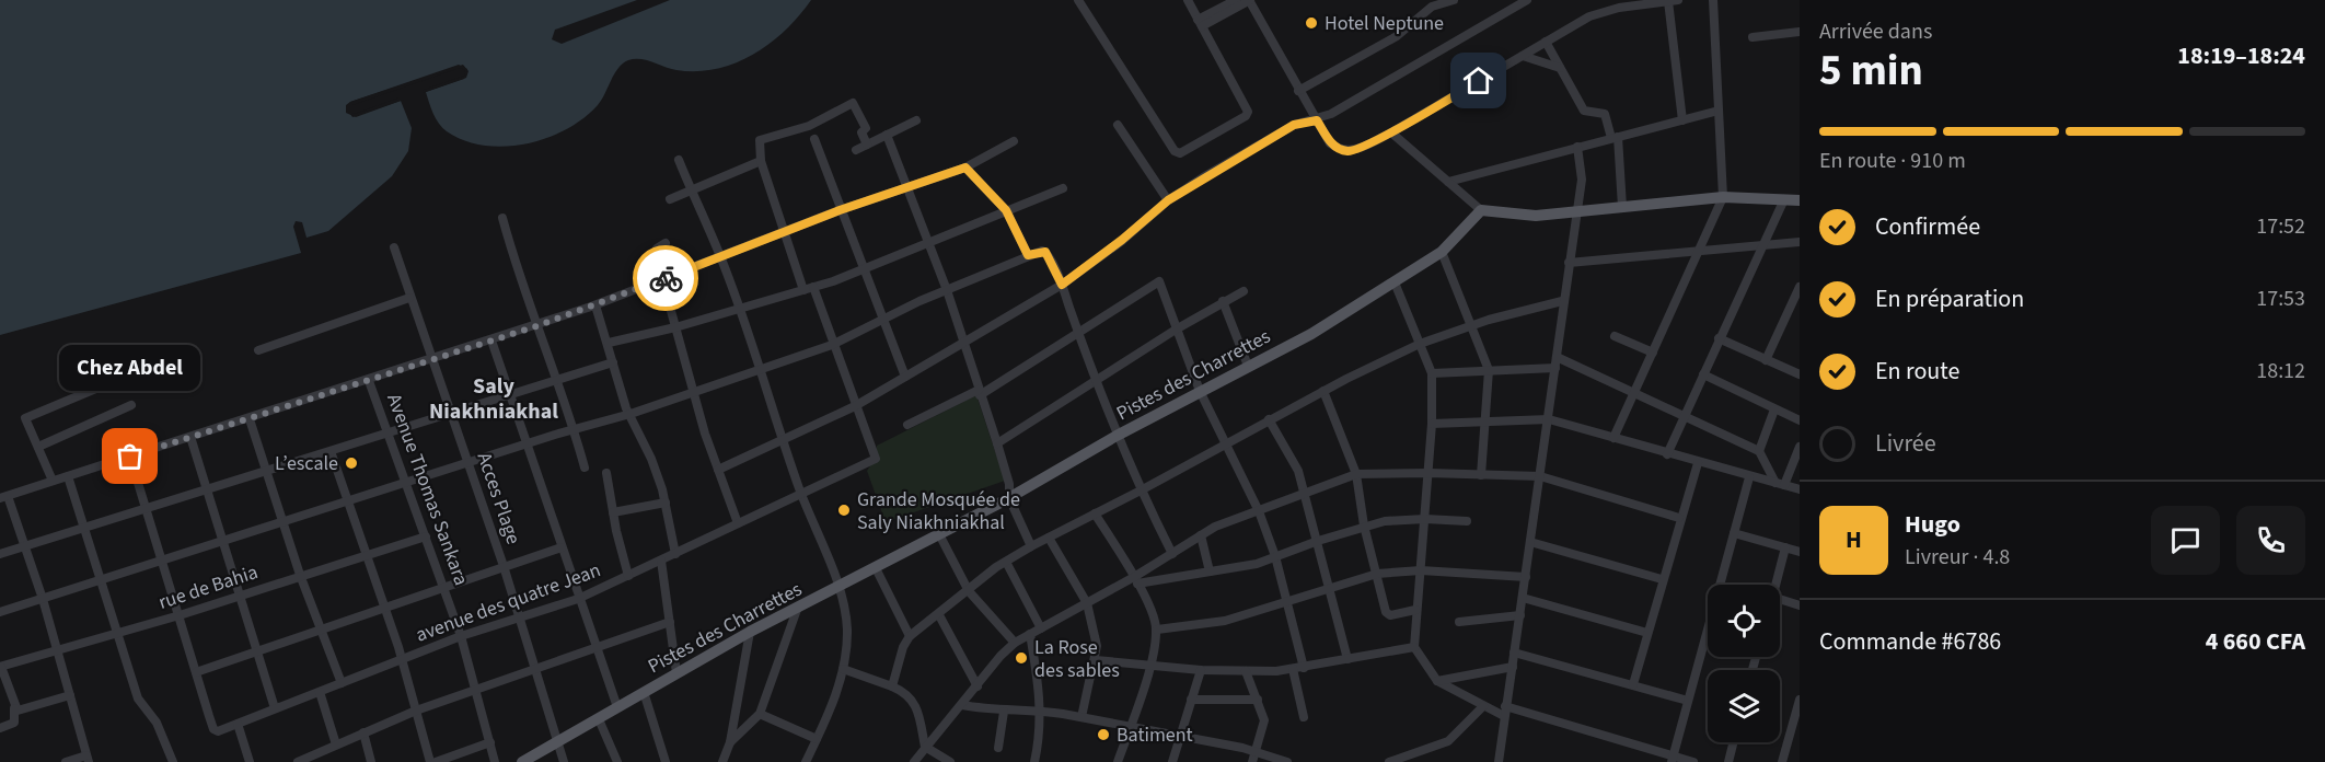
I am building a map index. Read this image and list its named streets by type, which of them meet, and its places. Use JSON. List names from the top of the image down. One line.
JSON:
{"streets":{"main road":["Pistes des Charrettes"],"street":["Avenue Thomas Sankara","Acces Plage","rue de Bahia","avenue des quatre Jean"]},"crossings":[["Pistes des Charrettes","Acces Plage"],["Avenue Thomas Sankara","rue de Bahia"],["Avenue Thomas Sankara","avenue des quatre Jean"],["Acces Plage","avenue des quatre Jean"]],"districts":["Saly Niakhniakhal"],"places":["Hotel Neptune","Chez Abdel","L’escale","Grande Mosquée de Saly Niakhniakhal","La Rose des sables","Batiment"],"page":{"heading":["5 min","Arrivée dans","18:19–18:24"],"panel":["Hugo","Livreur · 4.8","Commande #6786","4 660 CFA"],"bar":"En route · 910 m","list":[["Confirmée","17:52"],["En préparation","17:53"],["En route","18:12"],"Livrée"],"bubble":"Chez Abdel","round":"H"}}
